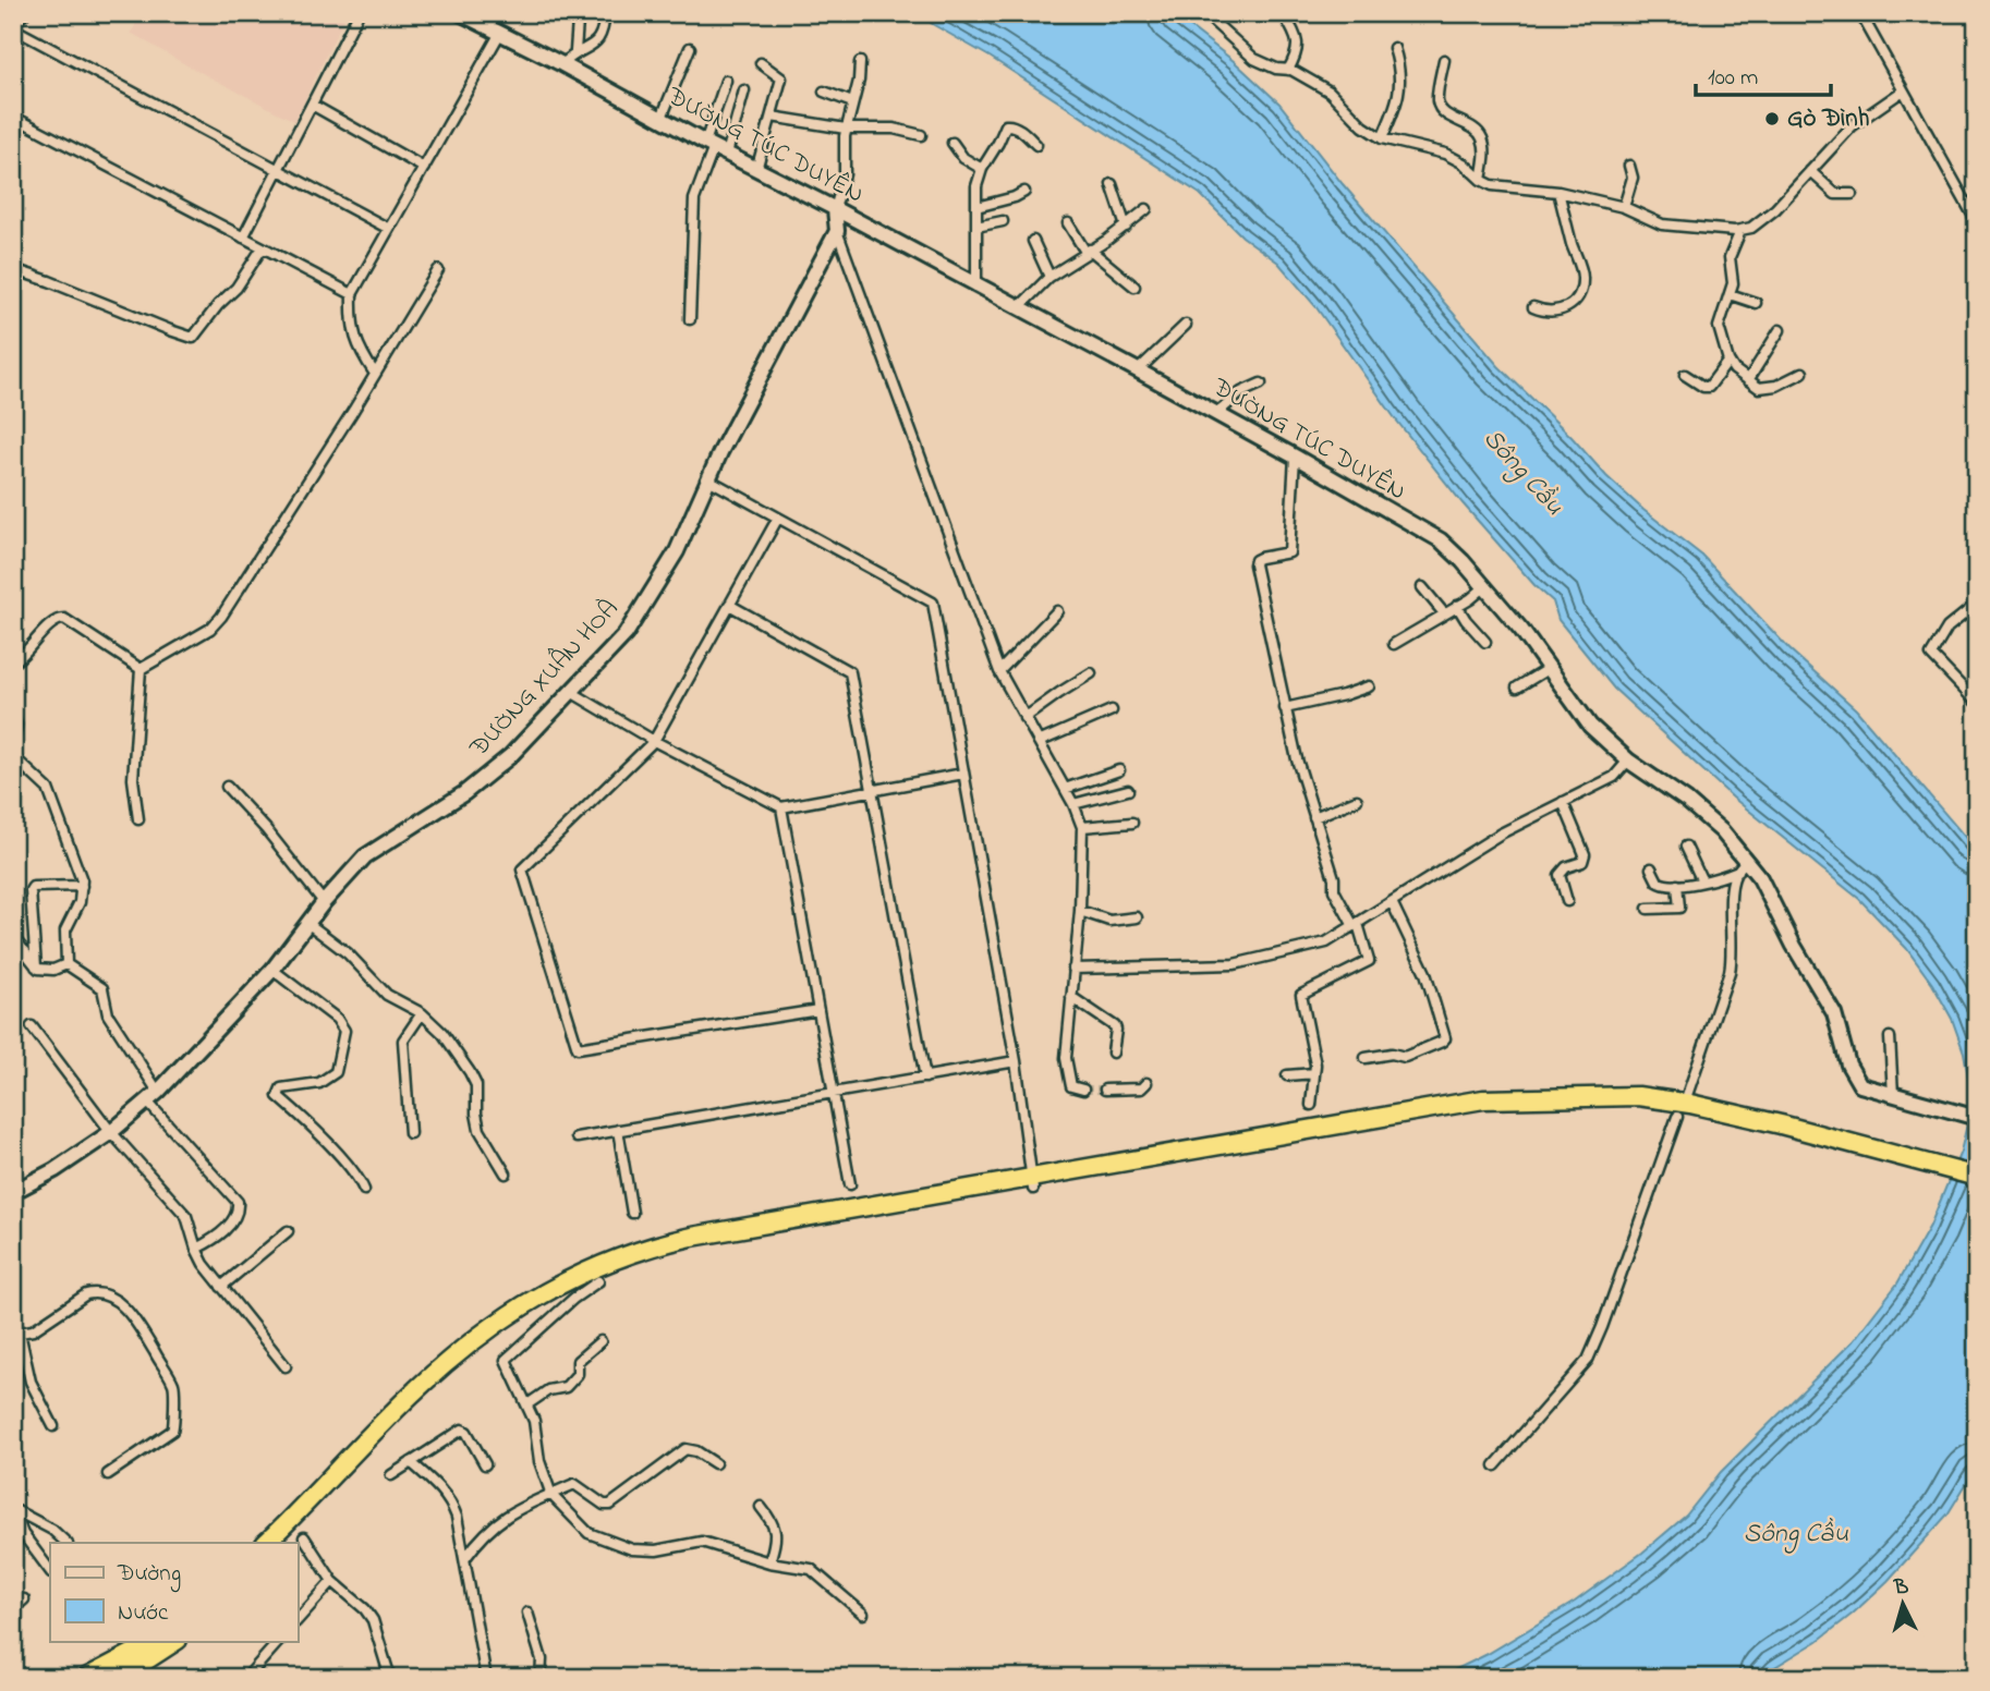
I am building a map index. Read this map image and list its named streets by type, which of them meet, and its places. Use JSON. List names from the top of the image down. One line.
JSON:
{"streets":{"street":["ĐƯỜNG TÚC DUYÊN","ĐƯỜNG XUÂN HOÀ"]},"water":["Sông Cầu"],"places":["Gò Đình"],"legend":["Đường","Nước"],"scale_bar":"100 m","north":"top"}
